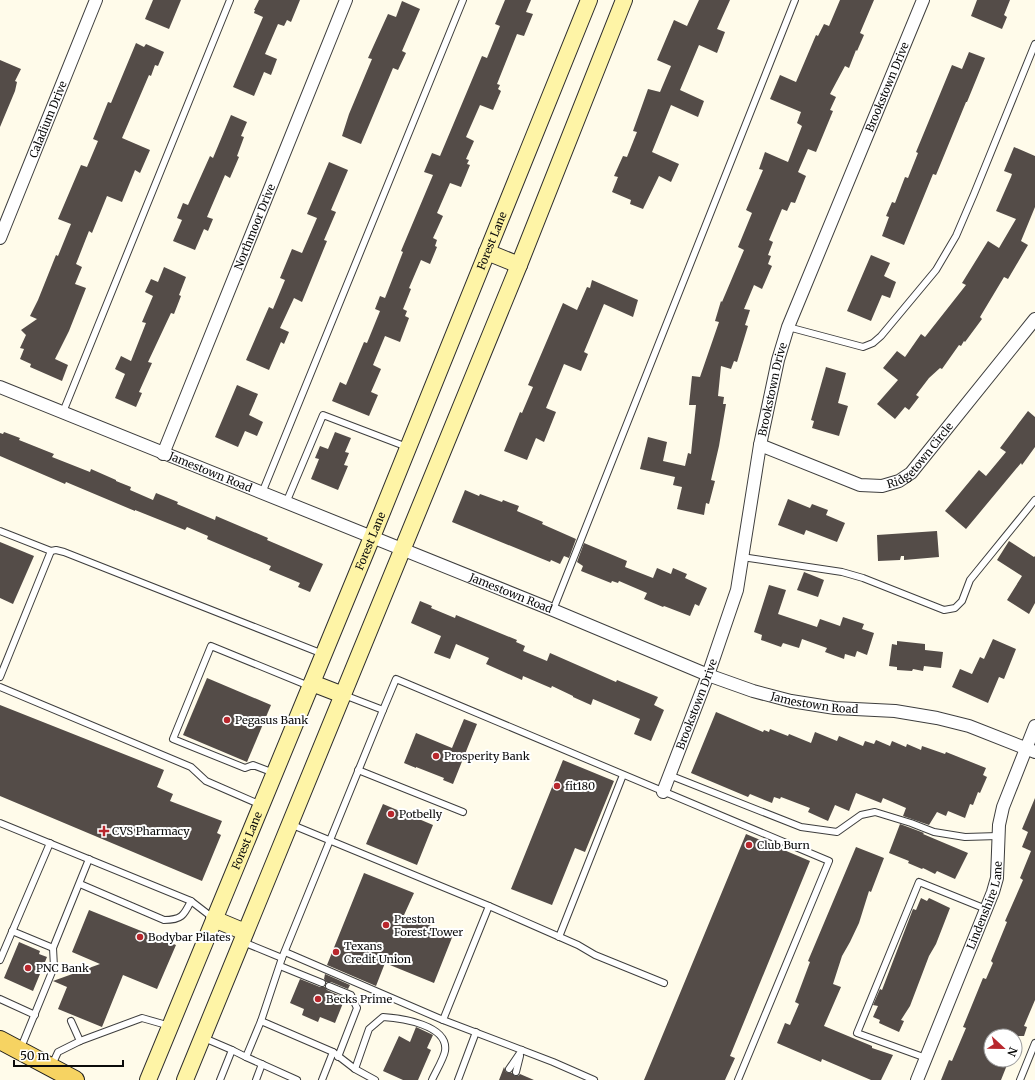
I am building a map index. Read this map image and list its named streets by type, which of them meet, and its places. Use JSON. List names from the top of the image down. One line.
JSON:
{"streets":{"main road":["Forest Lane"],"street":["Brookstown Drive","Caladium Drive","Northmoor Drive","Ridgetown Circle","Jamestown Road","Lindenshire Lane"]},"crossings":[["Brookstown Drive","Ridgetown Circle"],["Brookstown Drive","Jamestown Road"],["Northmoor Drive","Jamestown Road"],["Forest Lane","Jamestown Road"],["Jamestown Road","Lindenshire Lane"]],"places":{"other":["Pegasus Bank","Prosperity Bank","fit180","Potbelly","Club Burn","Preston Forest Tower","Bodybar Pilates","Texans Credit Union","PNC Bank","Becks Prime"],"health":["CVS Pharmacy"]},"scale_bar":"50 m","north":"right"}
